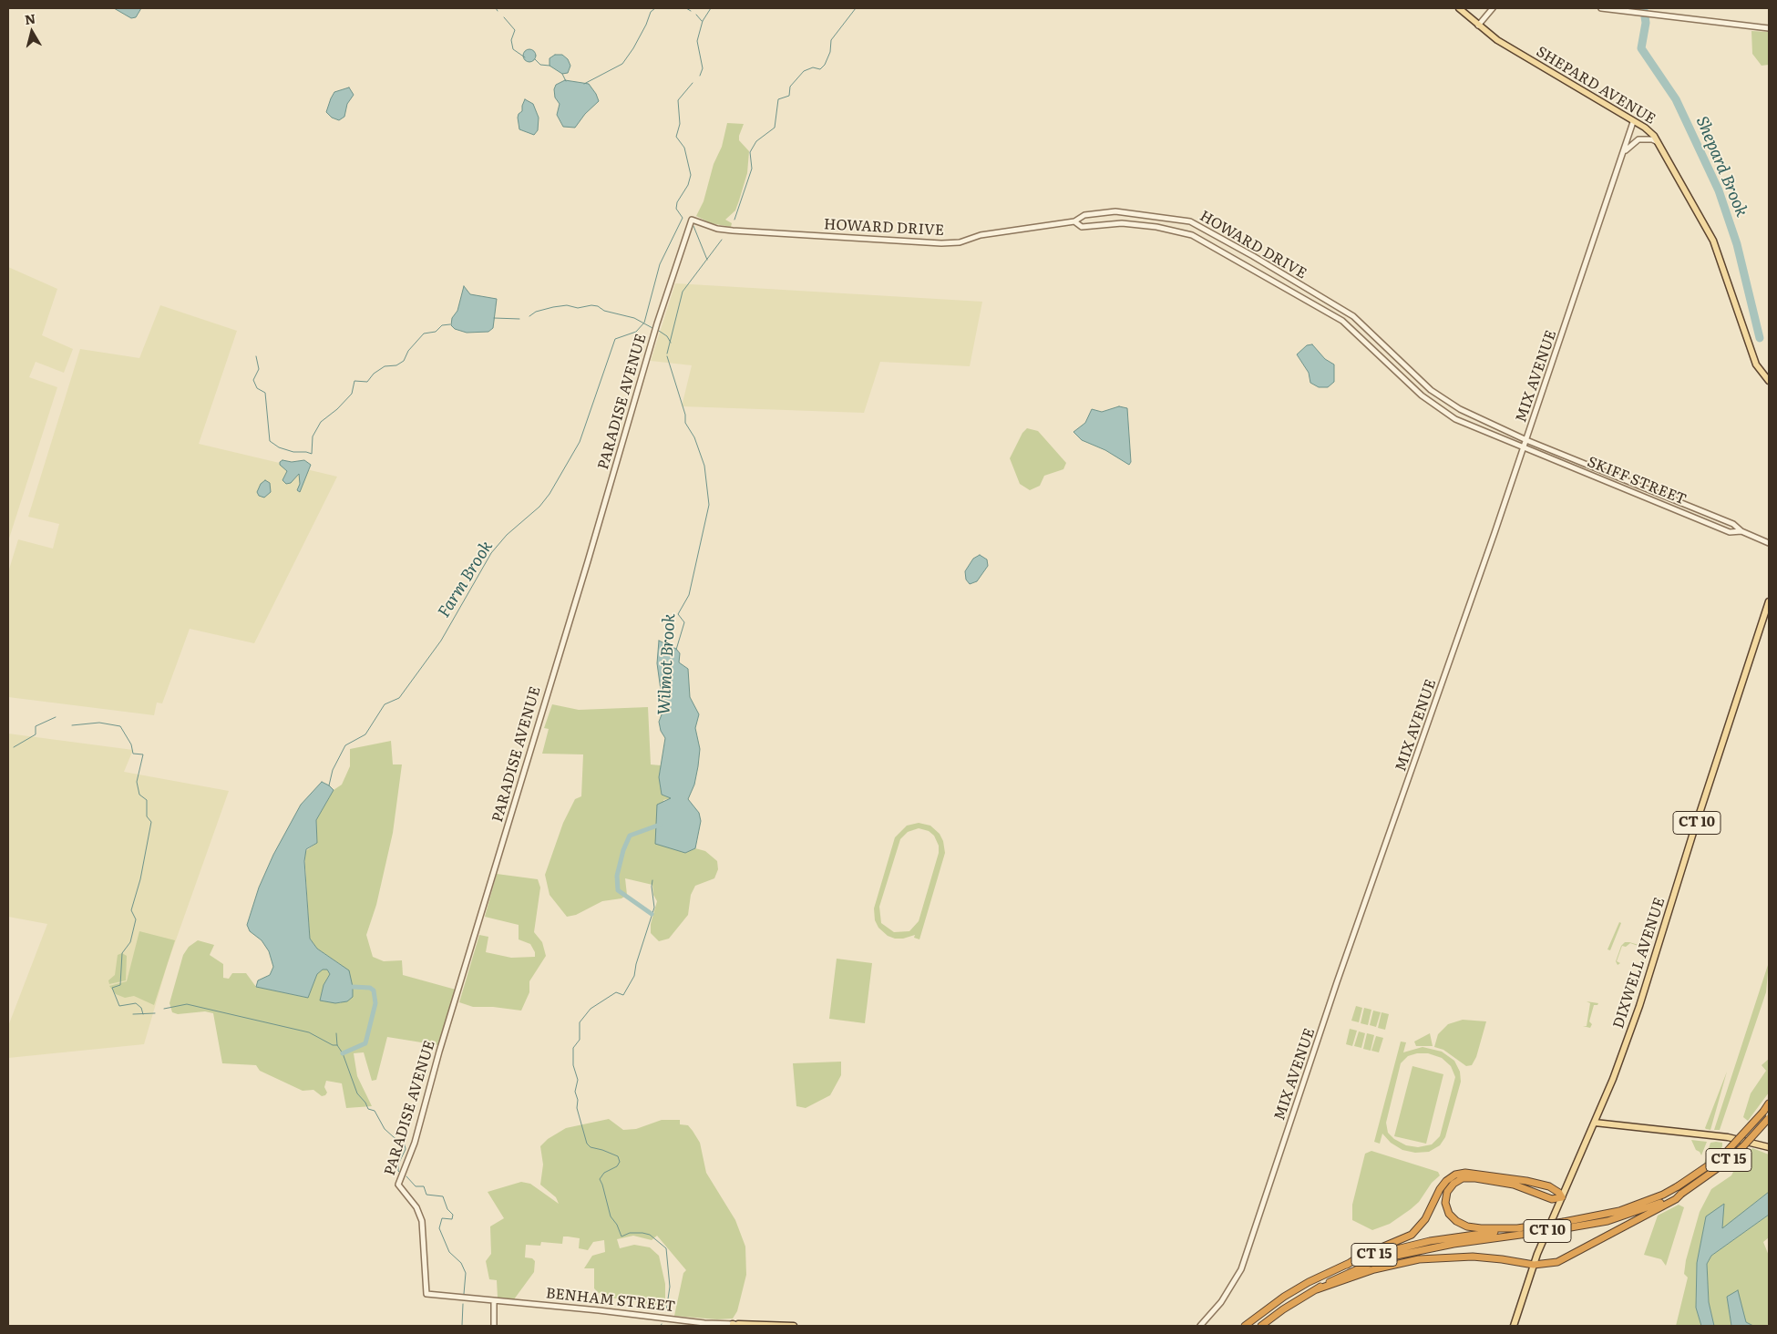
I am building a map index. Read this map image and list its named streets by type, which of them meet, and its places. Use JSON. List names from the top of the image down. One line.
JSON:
{"streets":{"highway":["CT 15"],"main road":["SHEPARD AVENUE","CT 10","DIXWELL AVENUE","BENHAM STREET"],"street":["HOWARD DRIVE","MIX AVENUE","PARADISE AVENUE","SKIFF STREET"]},"crossings":[["SHEPARD AVENUE","MIX AVENUE"],["HOWARD DRIVE","PARADISE AVENUE"],["HOWARD DRIVE","SKIFF STREET"],["MIX AVENUE","SKIFF STREET"],["PARADISE AVENUE","BENHAM STREET"]],"water":["Shepard Brook","Farm Brook","Wilmot Brook"],"north":"top"}
